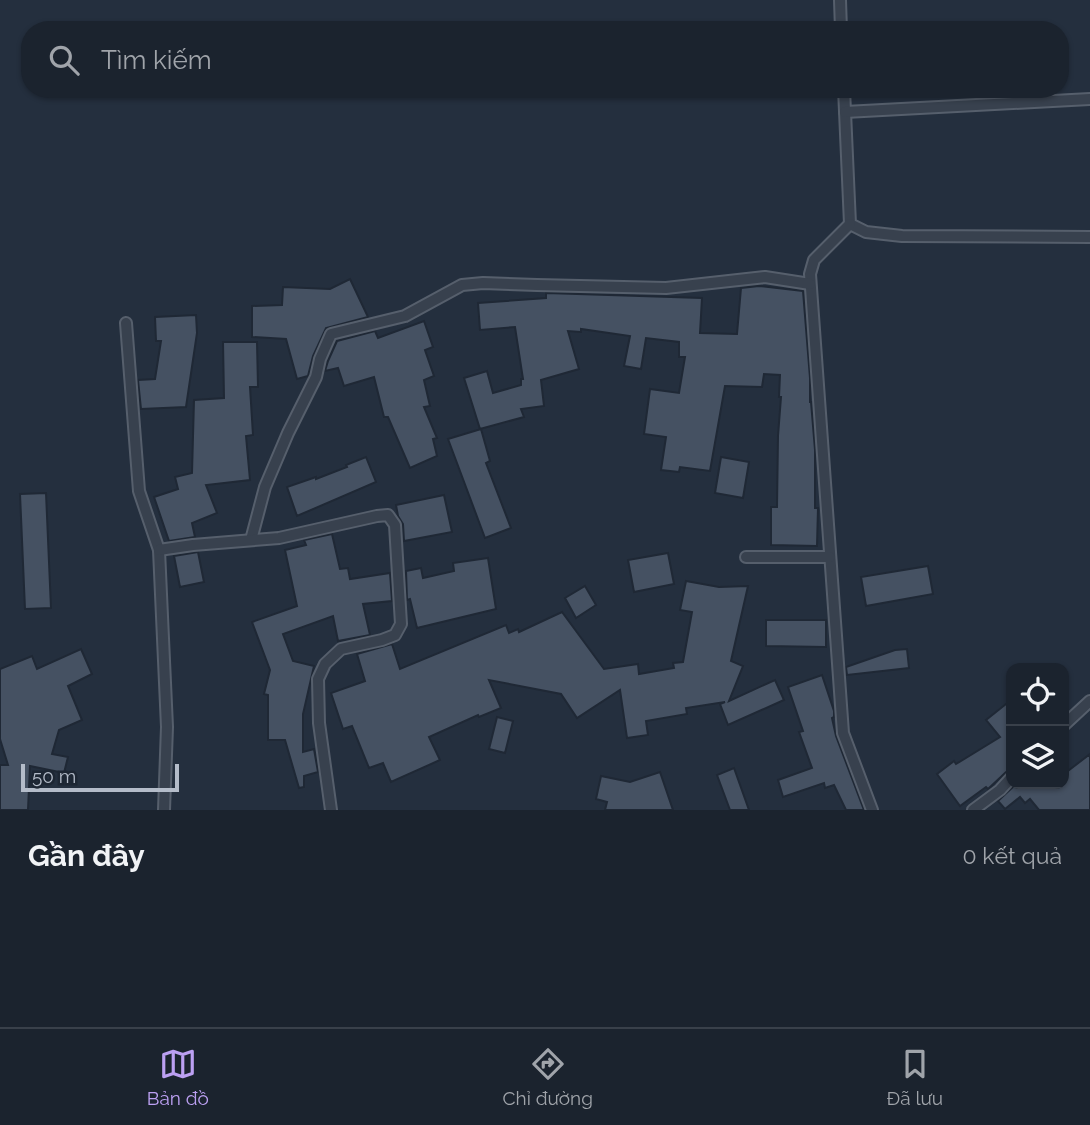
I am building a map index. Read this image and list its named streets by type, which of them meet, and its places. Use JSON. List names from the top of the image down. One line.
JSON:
{"scale_bar":"50 m","page":{"search":"Tìm kiếm","scale":"50 m","heading":["Gần đây","0 kết quả"],"nav":["Bản đồ","Chỉ đường","Đã lưu"]}}
